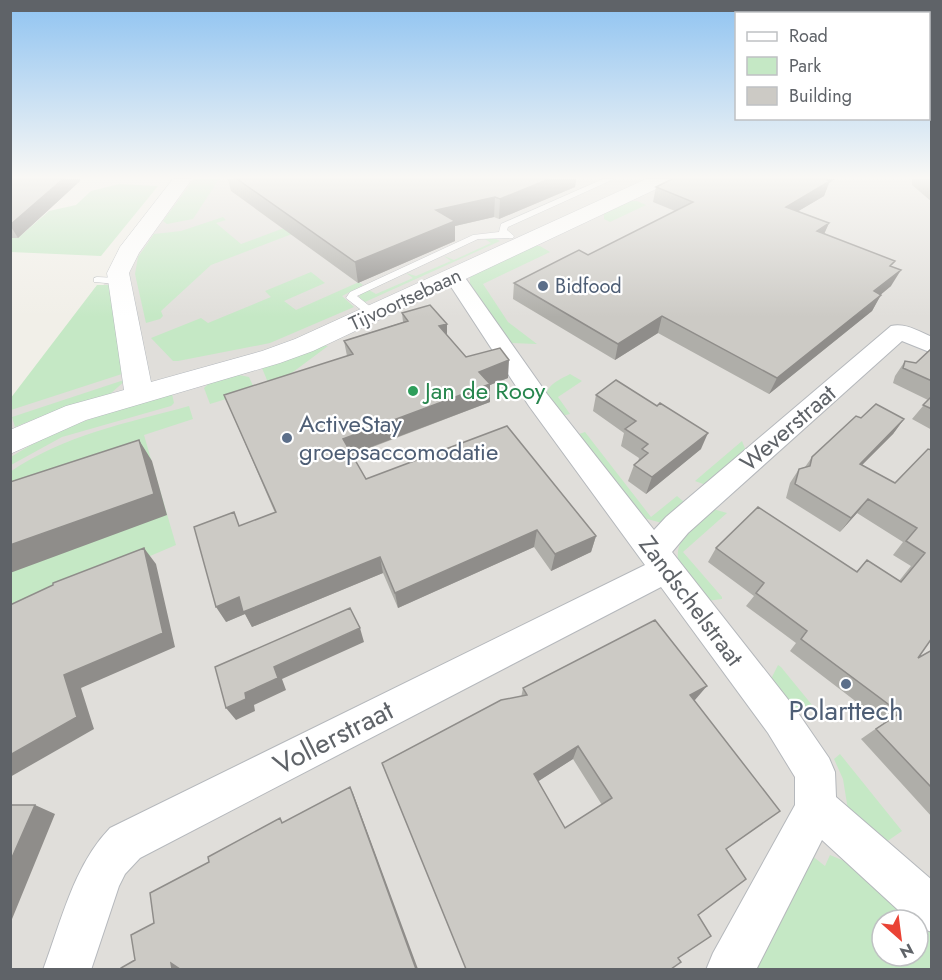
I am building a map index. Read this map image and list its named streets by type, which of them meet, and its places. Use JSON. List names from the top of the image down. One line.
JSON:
{"streets":{"street":["Tijvoortsebaan","Weverstraat","Zandschelstraat","Vollerstraat"]},"crossings":[["Tijvoortsebaan","Zandschelstraat"],["Weverstraat","Zandschelstraat"],["Weverstraat","Vollerstraat"],["Zandschelstraat","Vollerstraat"]],"places":["Bidfood","Jan de Rooy","ActiveStay groepsaccomodatie","Polarttech"],"legend":["Road","Park","Building"],"north":"bottom right"}
